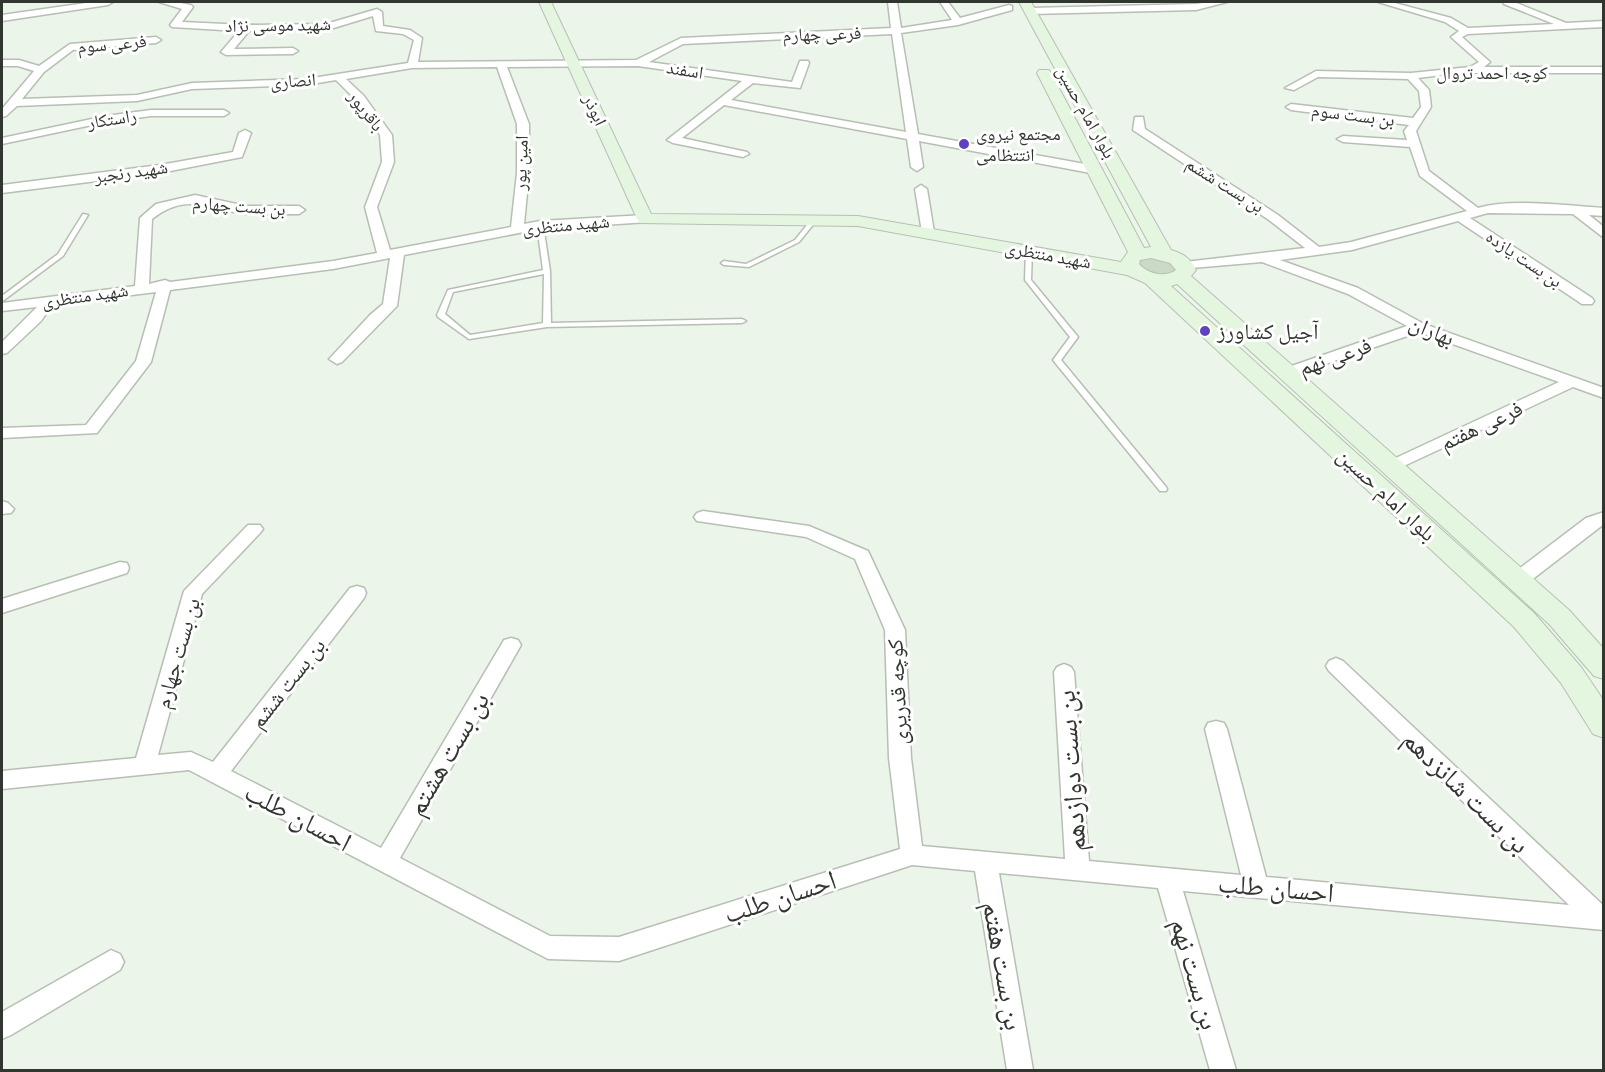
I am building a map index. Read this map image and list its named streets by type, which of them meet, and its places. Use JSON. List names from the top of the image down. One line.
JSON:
{"streets":{"street":["شهید موسی نژاد","فرعی چهارم","فرعی سوم","اسفند","کوچه احمد تروال","انصاری","ابوذر","باقرپور","بلوار امام حسین","بن بست سوم","راستکار","امین پور","شهید رنجبر","بن بست ششم","بن بست چهارم","شهید منتظری","بن بست یازده","بهاران","فرعی نهم","فرعی هفتم","بن بست جهارم","کوچه قدریری","بن بست هشتم","بن بست دوازدهم","بن بست شانزدهم","احسان طلب","بن بست هفتم","بن بست نهم"]},"crossings":[["شهید موسی نژاد","انصاری"],["فرعی چهارم","اسفند"],["فرعی سوم","انصاری"],["اسفند","انصاری"],["اسفند","ابوذر"],["کوچه احمد تروال","بن بست سوم"],["انصاری","ابوذر"],["انصاری","باقرپور"],["انصاری","امین پور"],["ابوذر","شهید منتظری"],["باقرپور","شهید منتظری"],["بلوار امام حسین","شهید منتظری"],["بلوار امام حسین","فرعی نهم"],["بلوار امام حسین","فرعی هفتم"],["امین پور","شهید منتظری"],["بن بست ششم","احسان طلب"],["بن بست چهارم","شهید منتظری"],["بهاران","فرعی نهم"],["بهاران","فرعی هفتم"],["بن بست جهارم","احسان طلب"],["کوچه قدریری","احسان طلب"],["بن بست هشتم","احسان طلب"],["بن بست دوازدهم","احسان طلب"],["بن بست شانزدهم","احسان طلب"],["احسان طلب","بن بست هفتم"],["احسان طلب","بن بست نهم"]],"places":["مجتمع نیروی انتتظامی","آجیل کشاورز"]}
